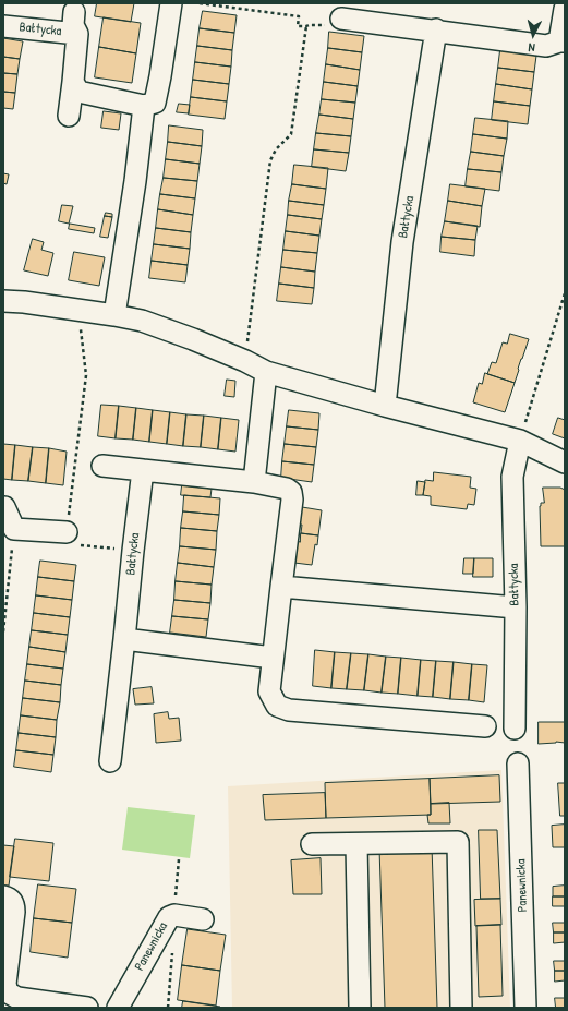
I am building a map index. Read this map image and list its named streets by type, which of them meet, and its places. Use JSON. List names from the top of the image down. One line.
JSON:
{"streets":{"street":["Bałtycka","Panewnicka"]},"north":"bottom"}
